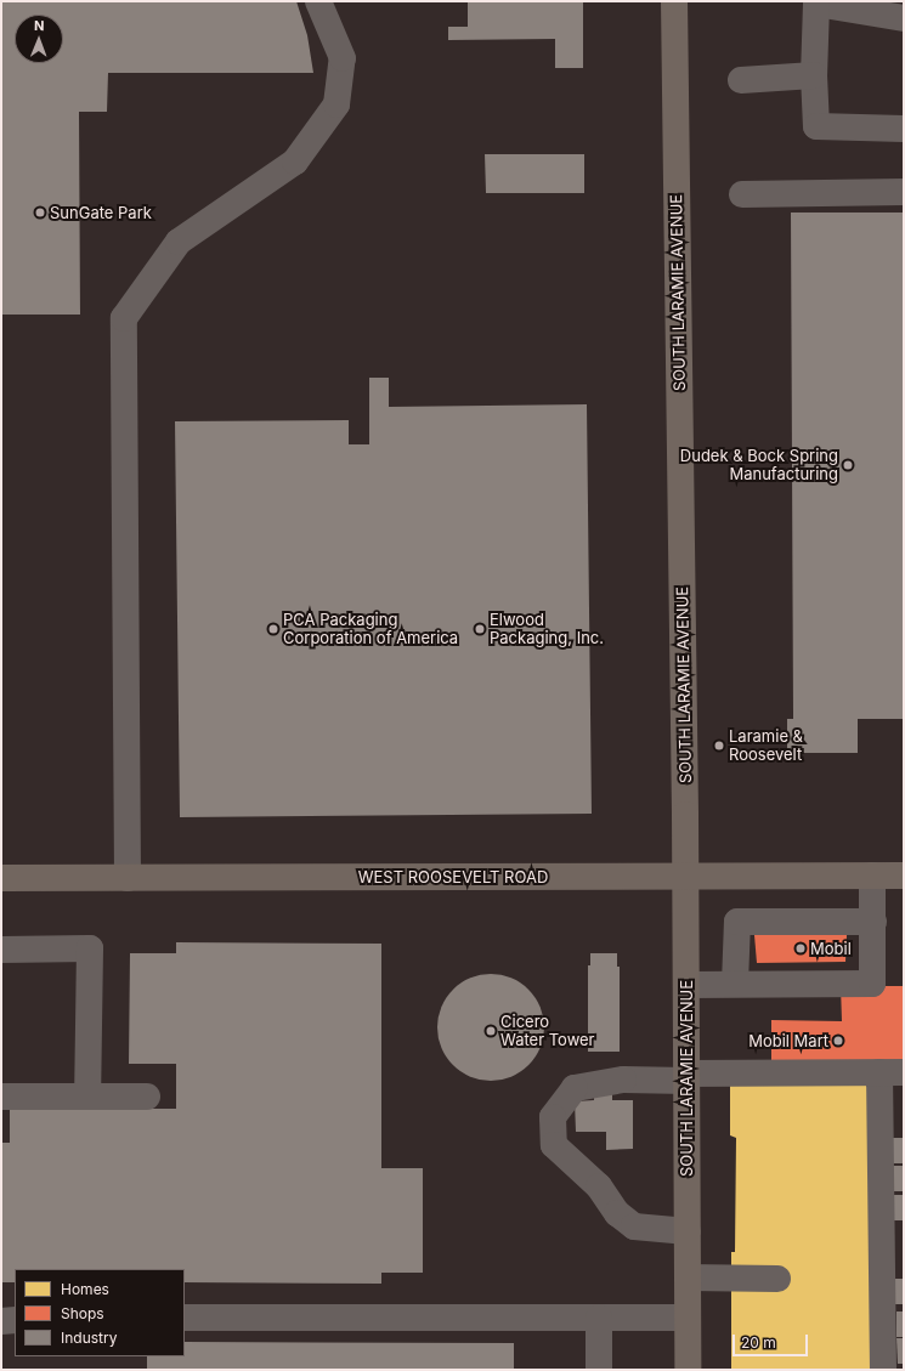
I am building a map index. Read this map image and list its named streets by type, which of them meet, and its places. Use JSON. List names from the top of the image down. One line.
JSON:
{"streets":{"main road":["SOUTH LARAMIE AVENUE","WEST ROOSEVELT ROAD"]},"crossings":[["SOUTH LARAMIE AVENUE","WEST ROOSEVELT ROAD"]],"places":["SunGate Park","Dudek & Bock Spring Manufacturing","PCA Packaging Corporation of America","Elwood Packaging, Inc.","Laramie & Roosevelt","Mobil","Cicero Water Tower","Mobil Mart"],"legend":["Homes","Shops","Industry"],"scale_bar":"20 m","north":"top"}
